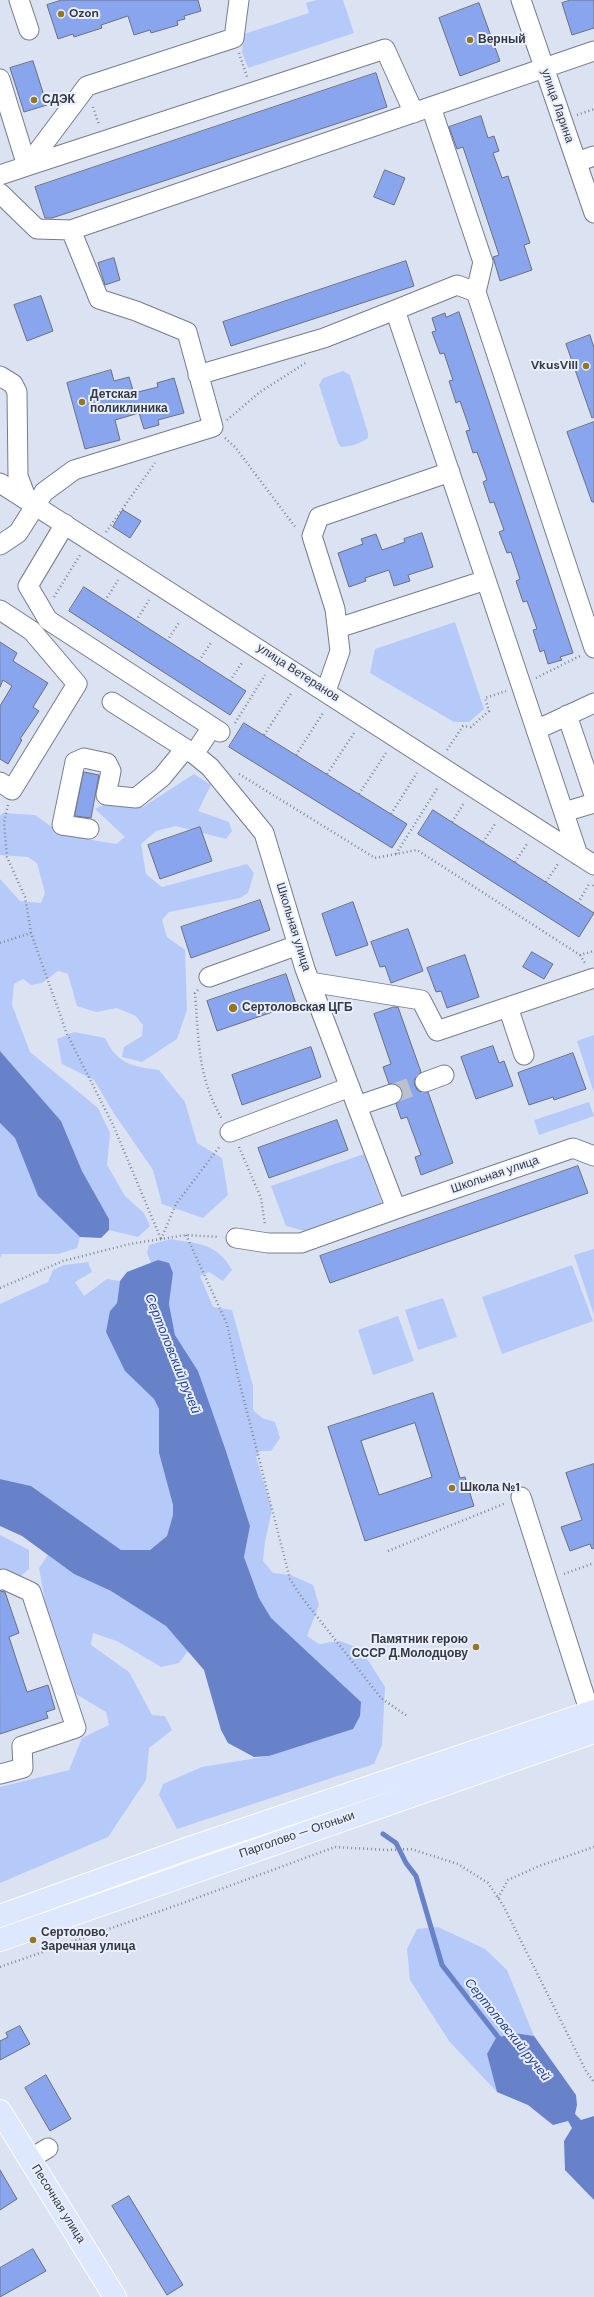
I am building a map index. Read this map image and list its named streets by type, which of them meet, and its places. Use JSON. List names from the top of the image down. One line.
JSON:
{"streets":{"main road":["Парголово — Огоньки","Песочная улица"],"street":["улица Ларина","улица Ветеранов","Школьная улица"]},"water":["Сертоловский ручей"],"places":["Ozon","Верный","СДЭК","VkusVill","Детская поликлиника","Сертоловская ЦГБ","Школа №1","Памятник герою СССР Д.Молодцову","Сертолово, Заречная улица"]}
